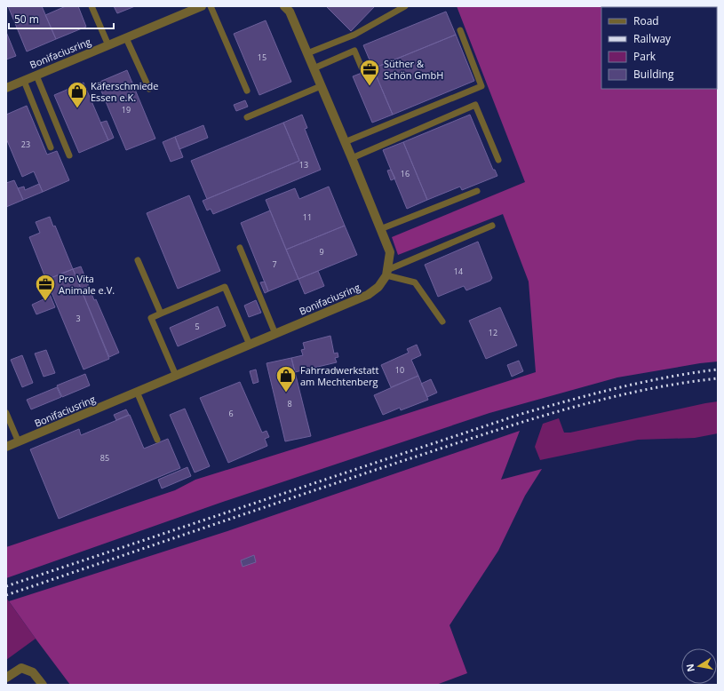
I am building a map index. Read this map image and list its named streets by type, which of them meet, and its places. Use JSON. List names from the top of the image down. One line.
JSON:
{"streets":{"street":["Bonifaciusring"]},"places":{"office":["Süther & Schön GmbH","Pro Vita Animale e.V."],"shop":["Käferschmiede Essen e.K.","Fahrradwerkstatt am Mechtenberg"]},"house_numbers":["15","19","23","13","16","11","9","7","14","3","5","12","10","8","6","85"],"legend":["Road","Railway","Park","Building"],"scale_bar":"50 m","north":"left"}
